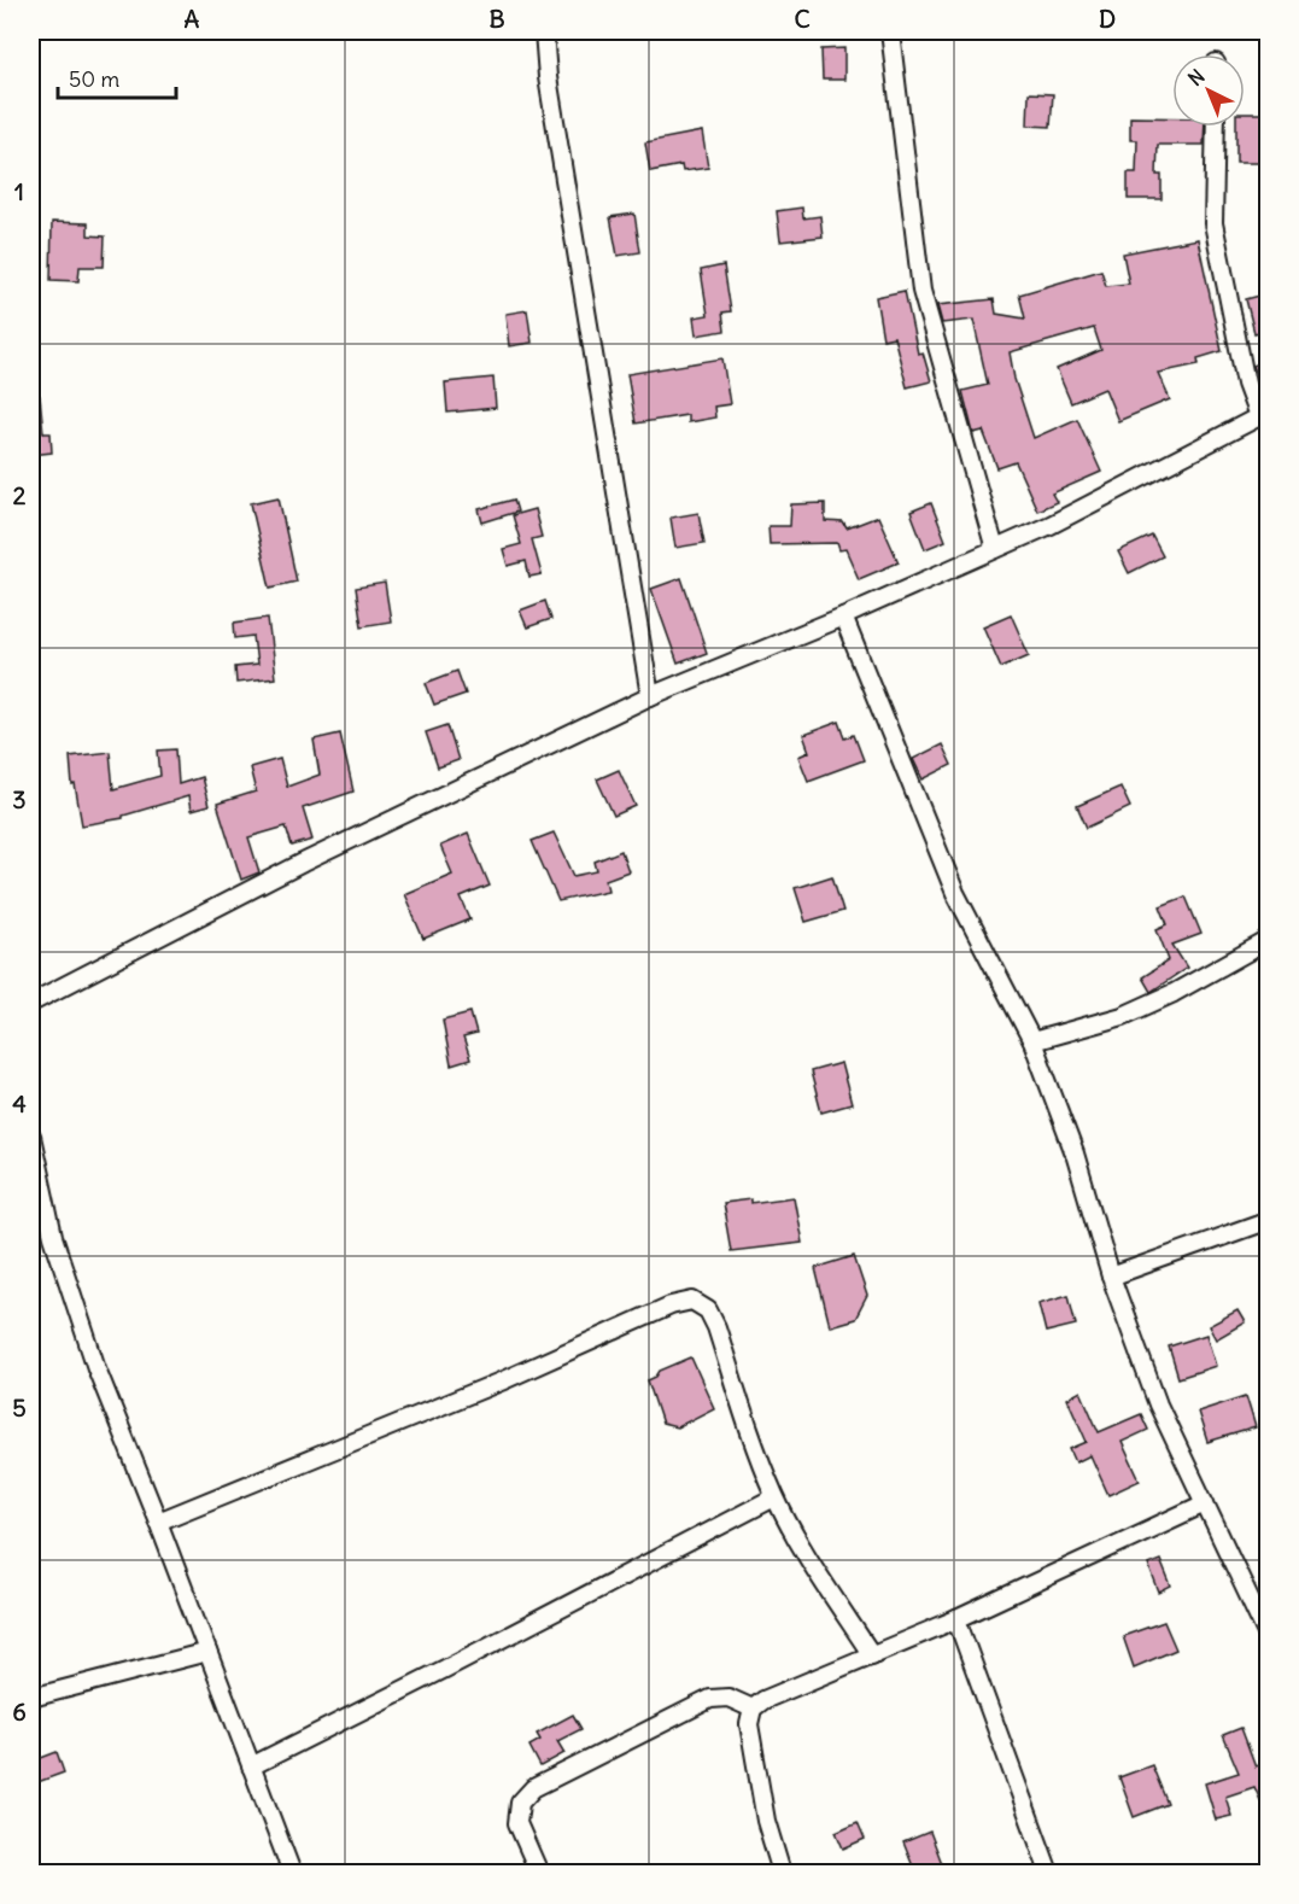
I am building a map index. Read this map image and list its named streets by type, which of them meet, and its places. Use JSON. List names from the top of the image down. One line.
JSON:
{"scale_bar":"50 m","north":"top left","grid":{"columns":["A","B","C","D"],"rows":["1","2","3","4","5","6"]}}
